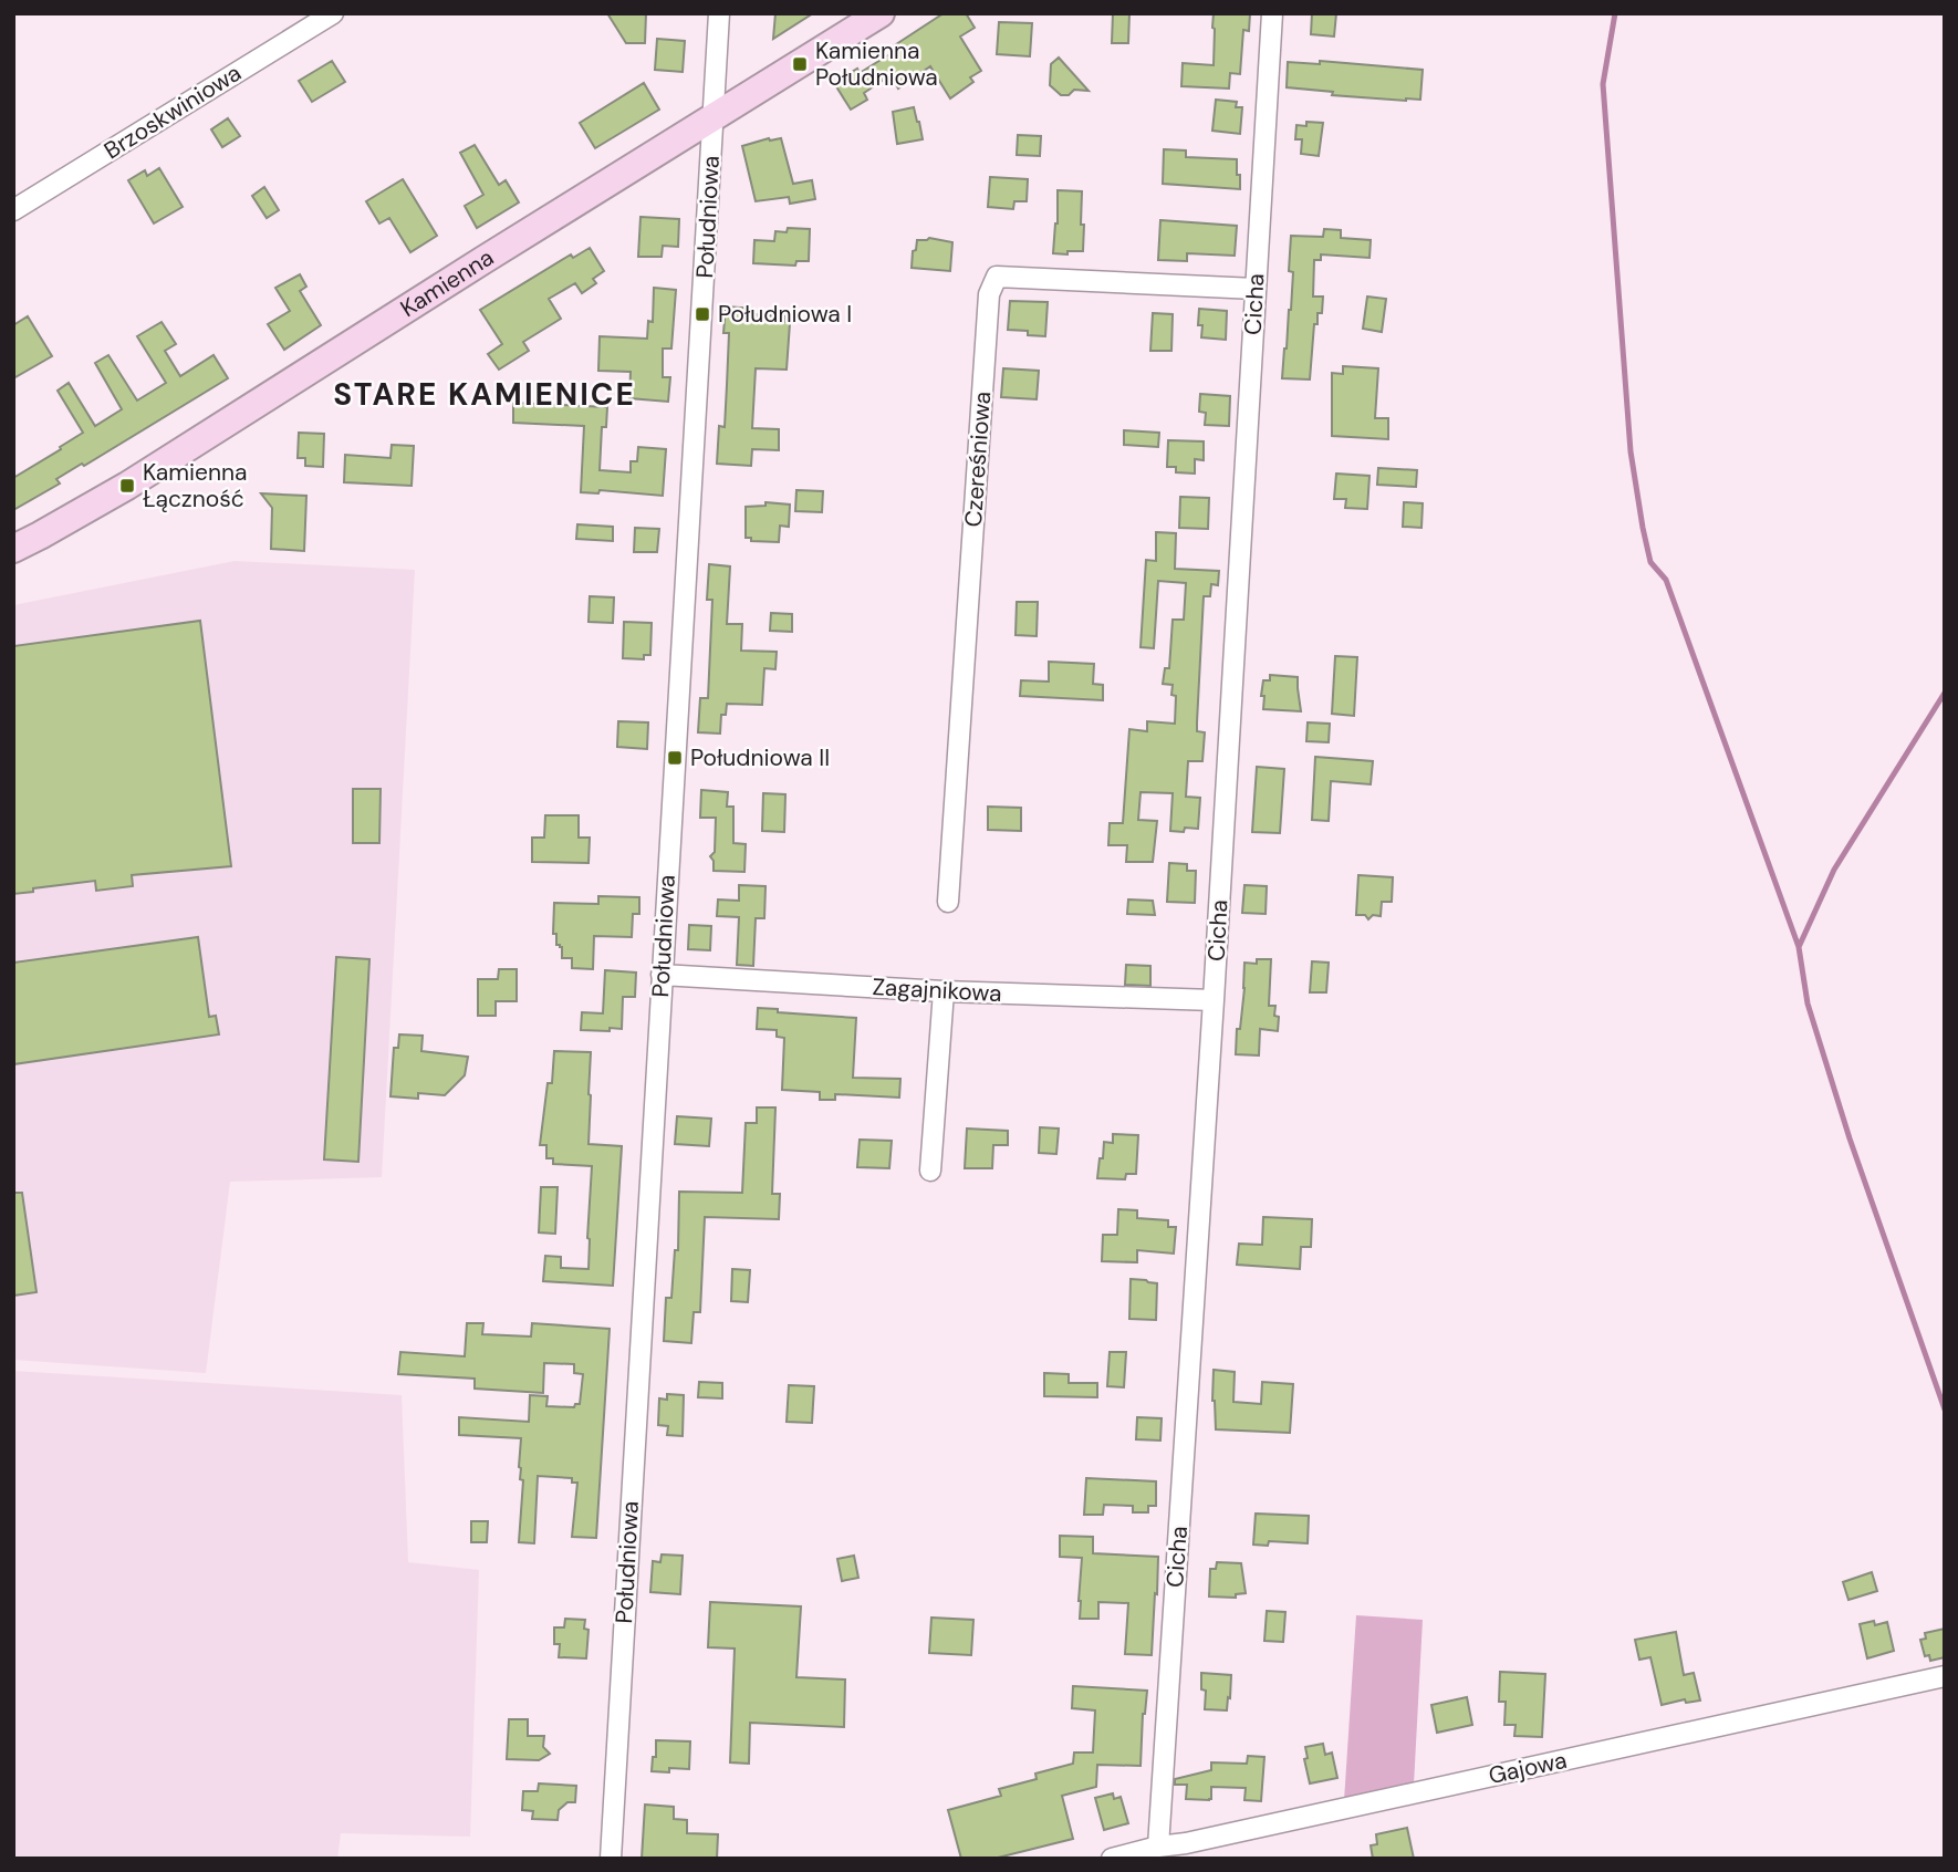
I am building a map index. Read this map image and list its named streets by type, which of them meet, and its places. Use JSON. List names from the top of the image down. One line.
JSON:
{"streets":{"street":["Brzoskwiniowa","Południowa","Kamienna","Cicha","Czereśniowa","Zagajnikowa","Gajowa"]},"crossings":[["Południowa","Kamienna"],["Południowa","Zagajnikowa"],["Cicha","Czereśniowa"],["Cicha","Zagajnikowa"],["Cicha","Gajowa"]],"districts":["STARE KAMIENICE"],"places":{"transit":["Kamienna Południowa","Południowa I","Kamienna Łączność","Południowa II"]}}
